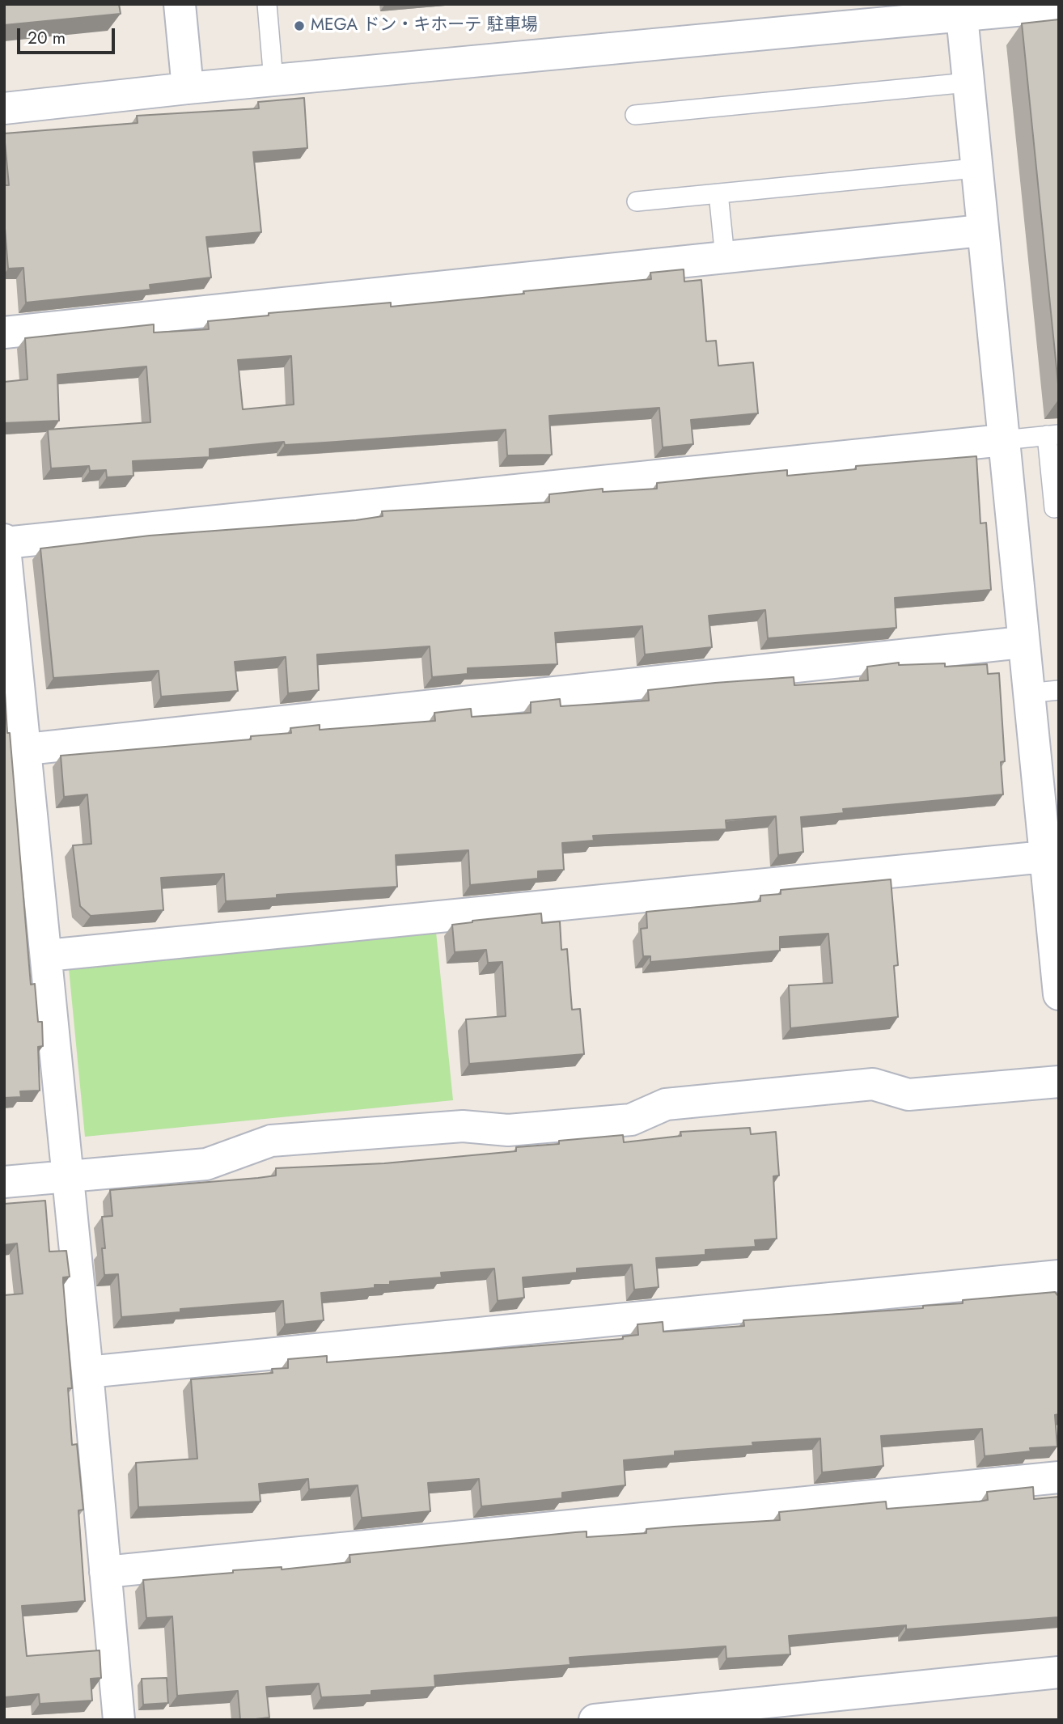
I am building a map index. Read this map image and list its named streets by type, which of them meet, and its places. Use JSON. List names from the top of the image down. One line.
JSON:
{"places":["MEGA ドン・キホーテ 駐車場"],"scale_bar":"20 m"}
